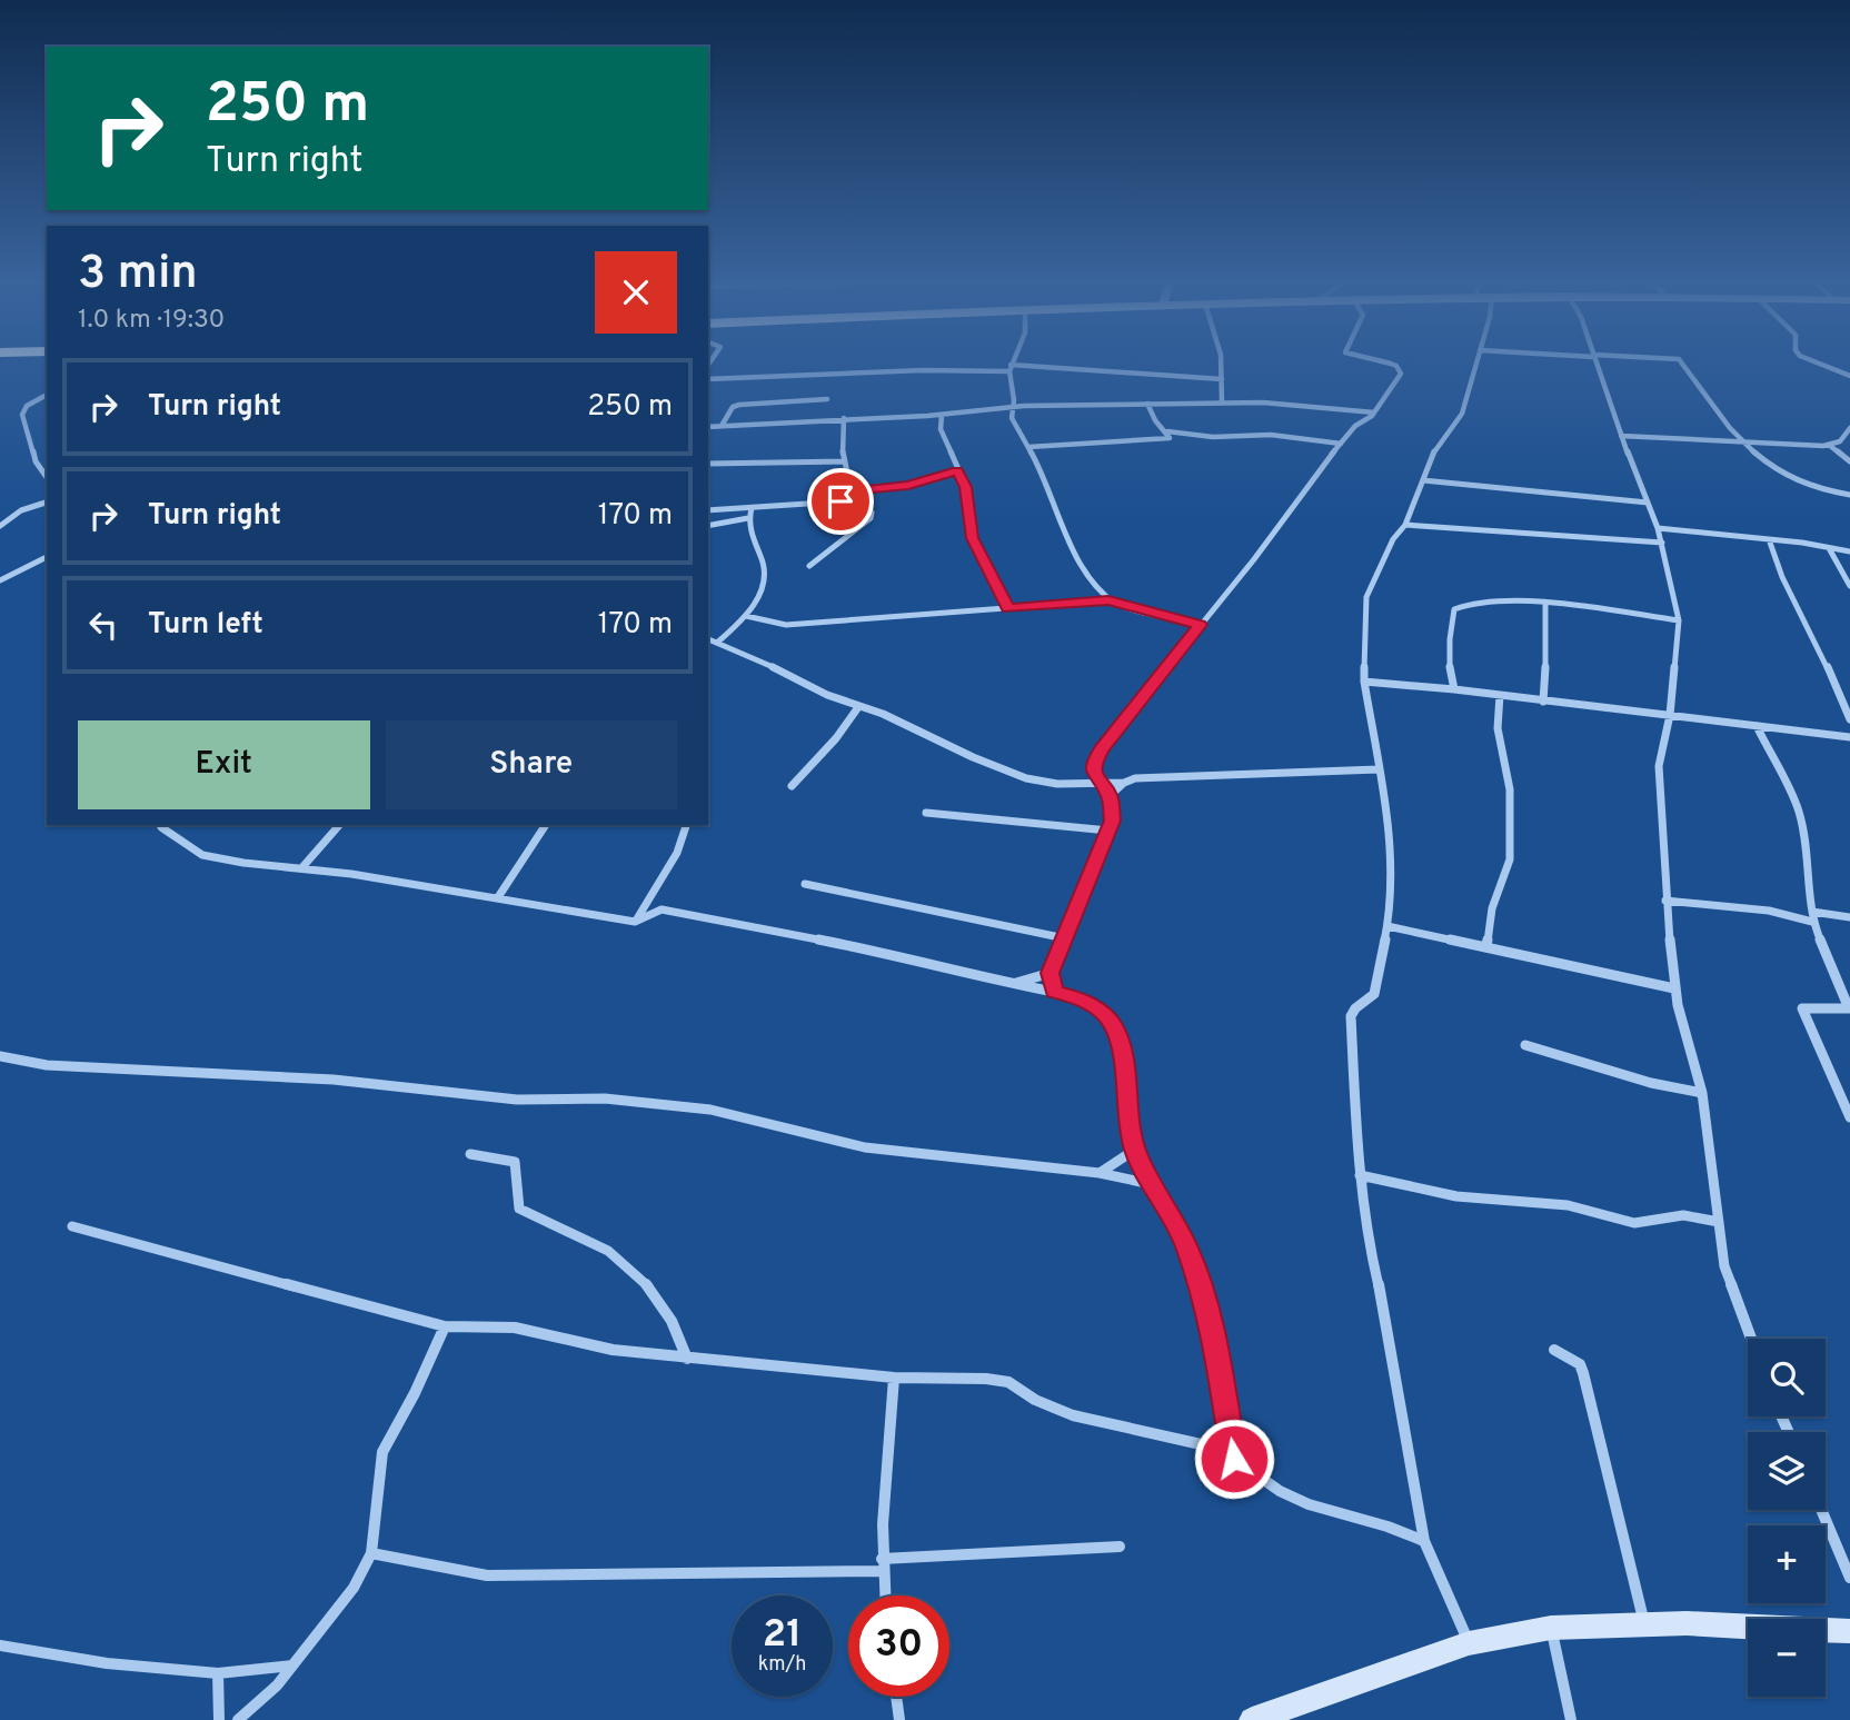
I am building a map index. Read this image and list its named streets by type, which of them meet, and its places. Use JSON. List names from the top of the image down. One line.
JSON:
{"page":{"turn":["250 m","Turn right"],"heading":["3 min","1.0 km · 19:30"],"list":[{"name":"Turn right","value":"250 m"},{"name":"Turn right","value":"170 m"},{"name":"Turn left","value":"170 m"}],"buttons":["Exit","Share"],"map_buttons":["+","−"],"speed":"21 km/h","limit":"30"}}
